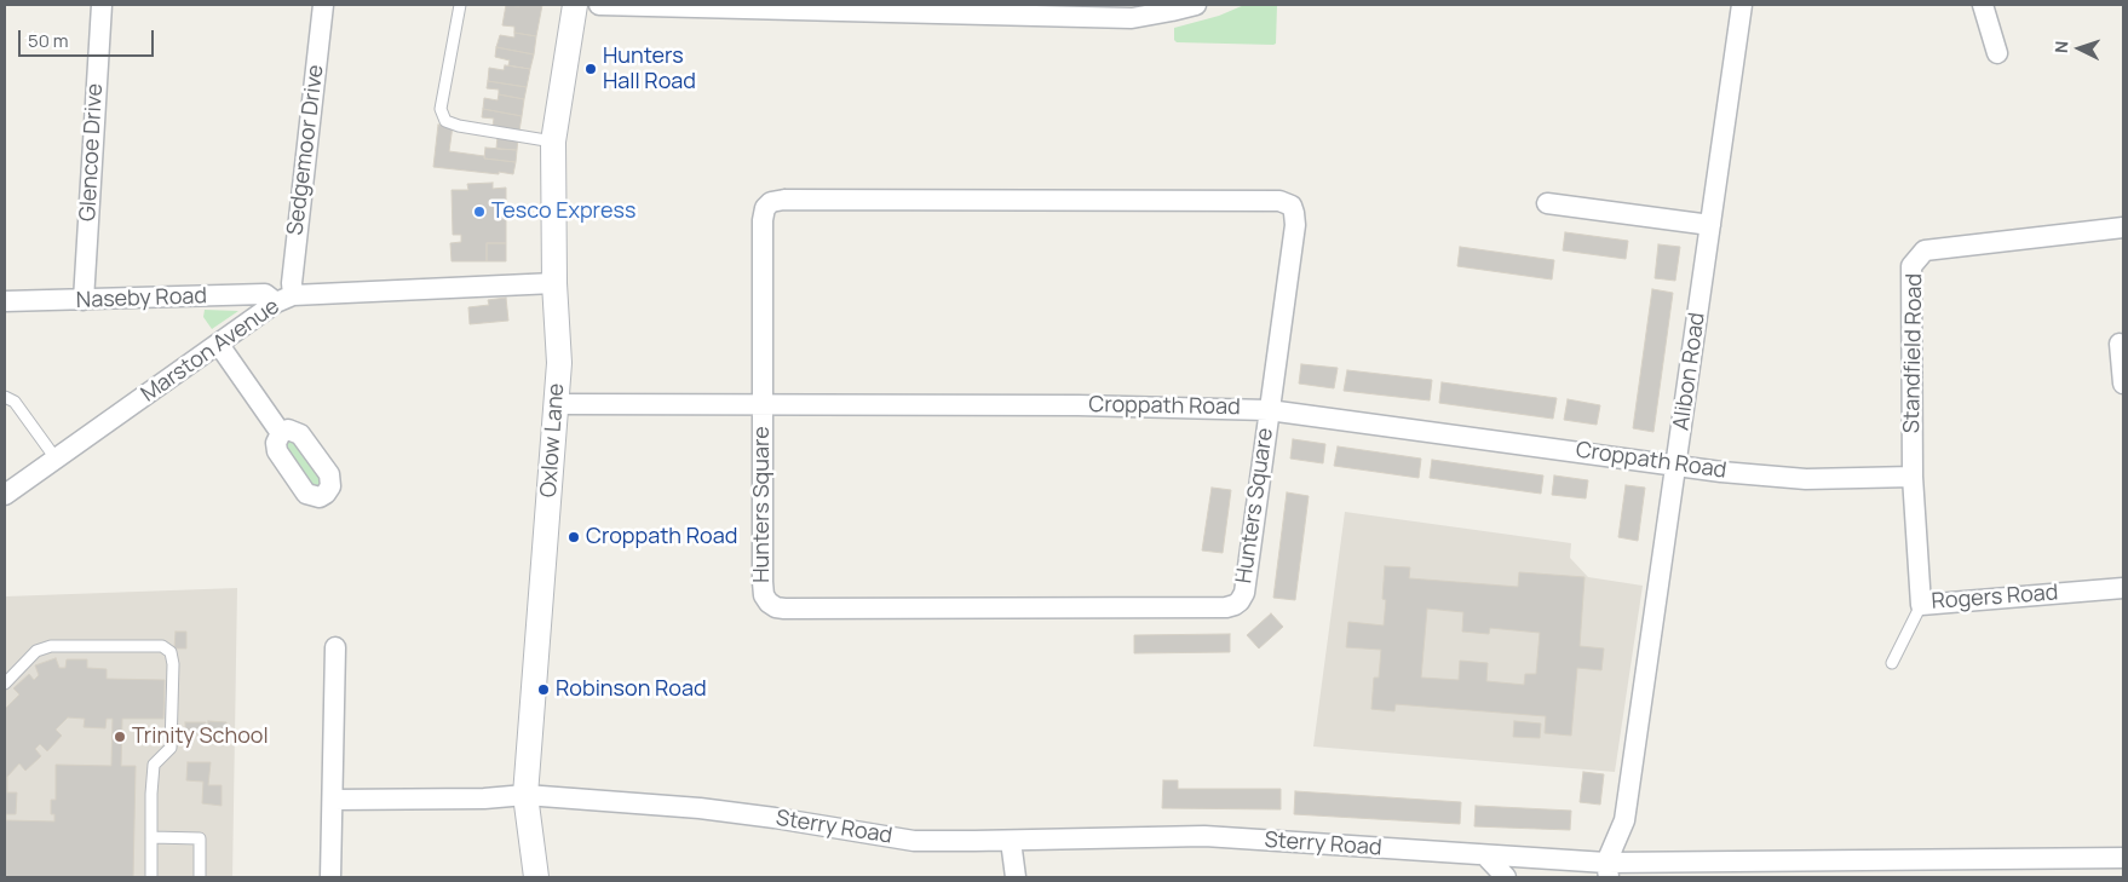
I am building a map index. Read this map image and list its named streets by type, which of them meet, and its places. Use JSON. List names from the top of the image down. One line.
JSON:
{"streets":{"street":["Sedgemoor Drive","Glencoe Drive","Naseby Road","Marston Avenue","Standfield Road","Alibon Road","Croppath Road","Oxlow Lane","Hunters Square","Rogers Road","Sterry Road"]},"crossings":[["Sedgemoor Drive","Naseby Road"],["Sedgemoor Drive","Marston Avenue"],["Glencoe Drive","Naseby Road"],["Naseby Road","Marston Avenue"],["Marston Avenue","Oxlow Lane"],["Standfield Road","Croppath Road"],["Standfield Road","Rogers Road"],["Alibon Road","Croppath Road"],["Alibon Road","Sterry Road"],["Croppath Road","Oxlow Lane"],["Croppath Road","Hunters Square"],["Croppath Road","Rogers Road"],["Oxlow Lane","Sterry Road"]],"places":["Hunters Hall Road","Tesco Express","Croppath Road","Robinson Road","Trinity School"],"scale_bar":"50 m","north":"left"}
